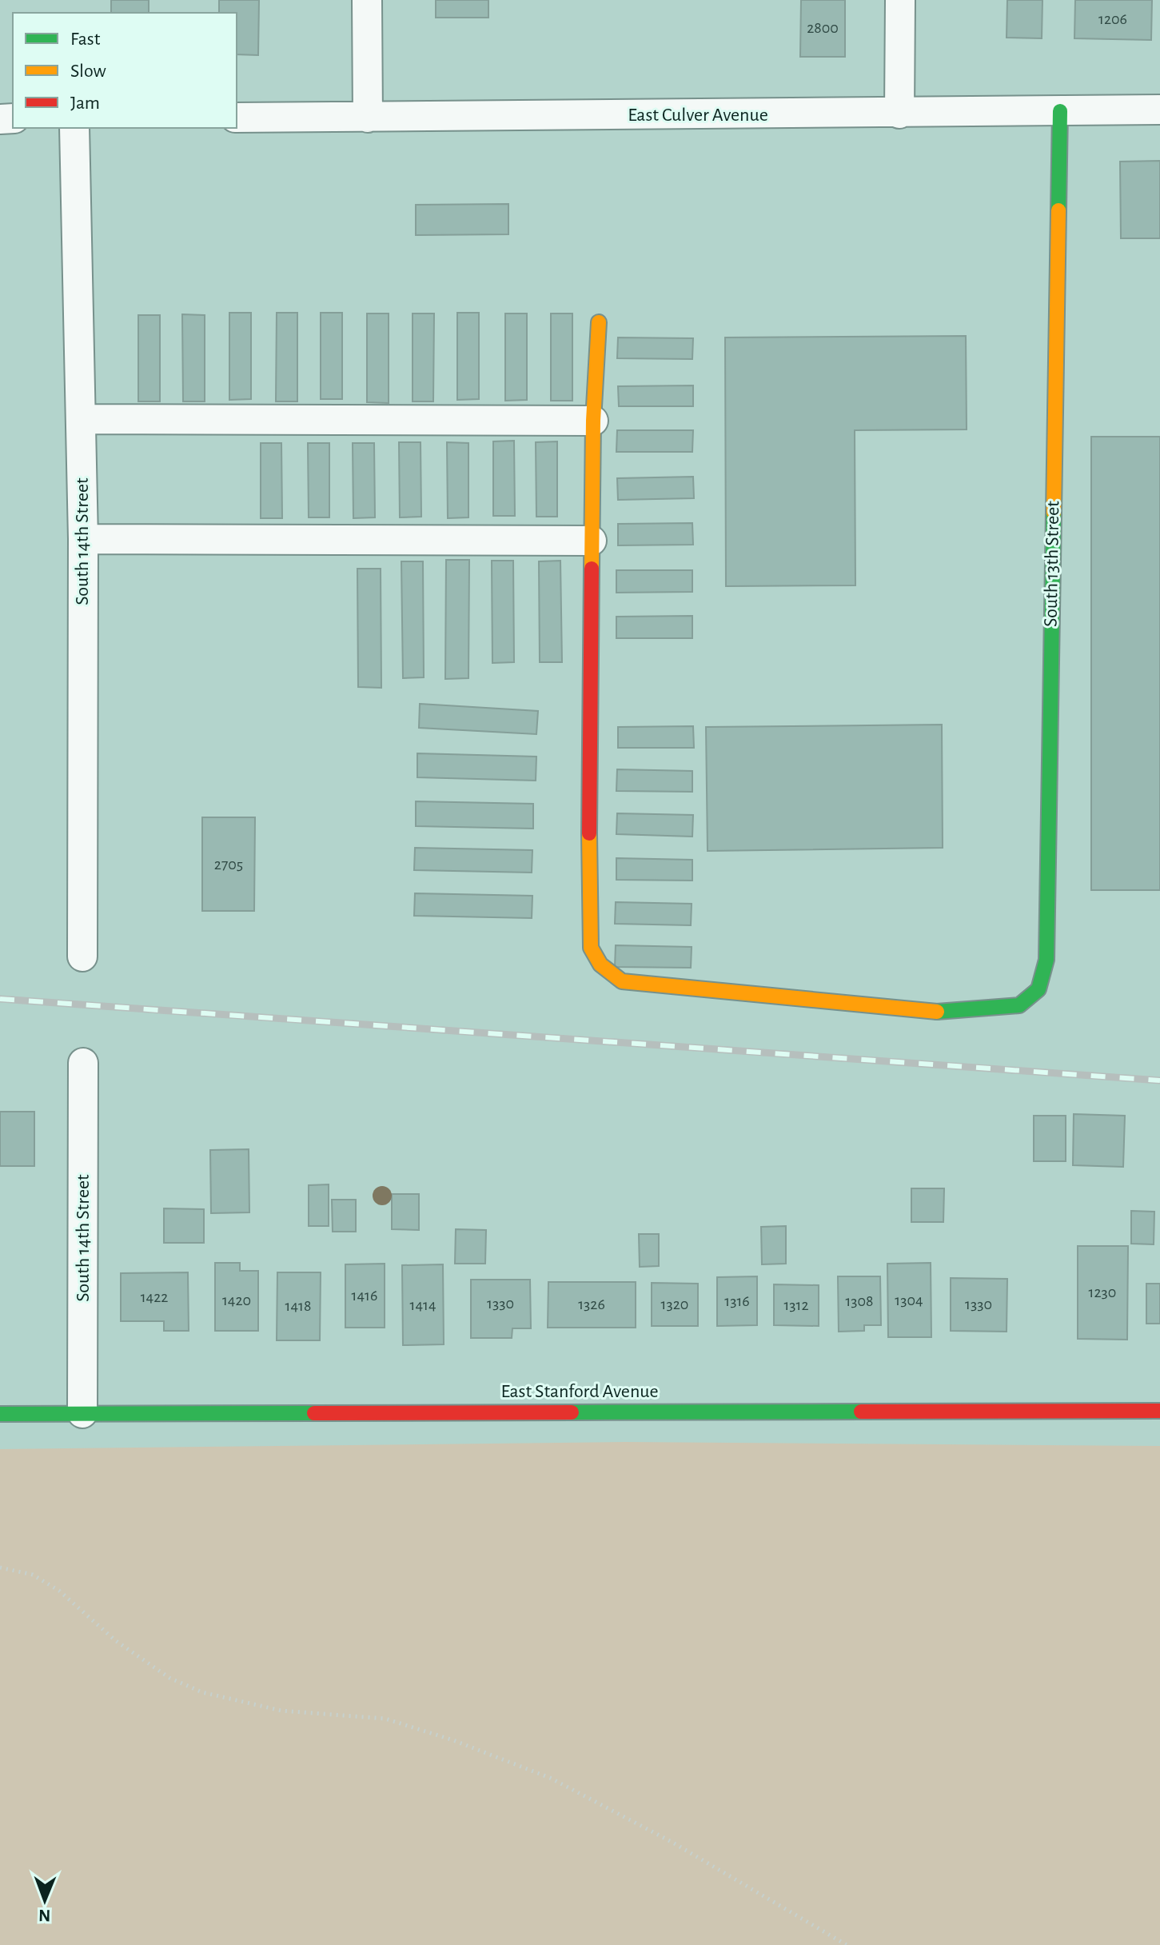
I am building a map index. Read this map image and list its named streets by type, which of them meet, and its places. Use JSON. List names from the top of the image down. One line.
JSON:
{"streets":{"street":["East Culver Avenue","South 14th Street","South 13th Street","East Stanford Avenue"]},"crossings":[["East Culver Avenue","South 13th Street"],["South 14th Street","East Stanford Avenue"]],"house_numbers":["1206","2800","2705","1230","1416","1422","1420","1304","1316","1308","1330","1326","1320","1330","1414","1312","1418"],"legend":["Fast","Slow","Jam"],"north":"bottom"}
